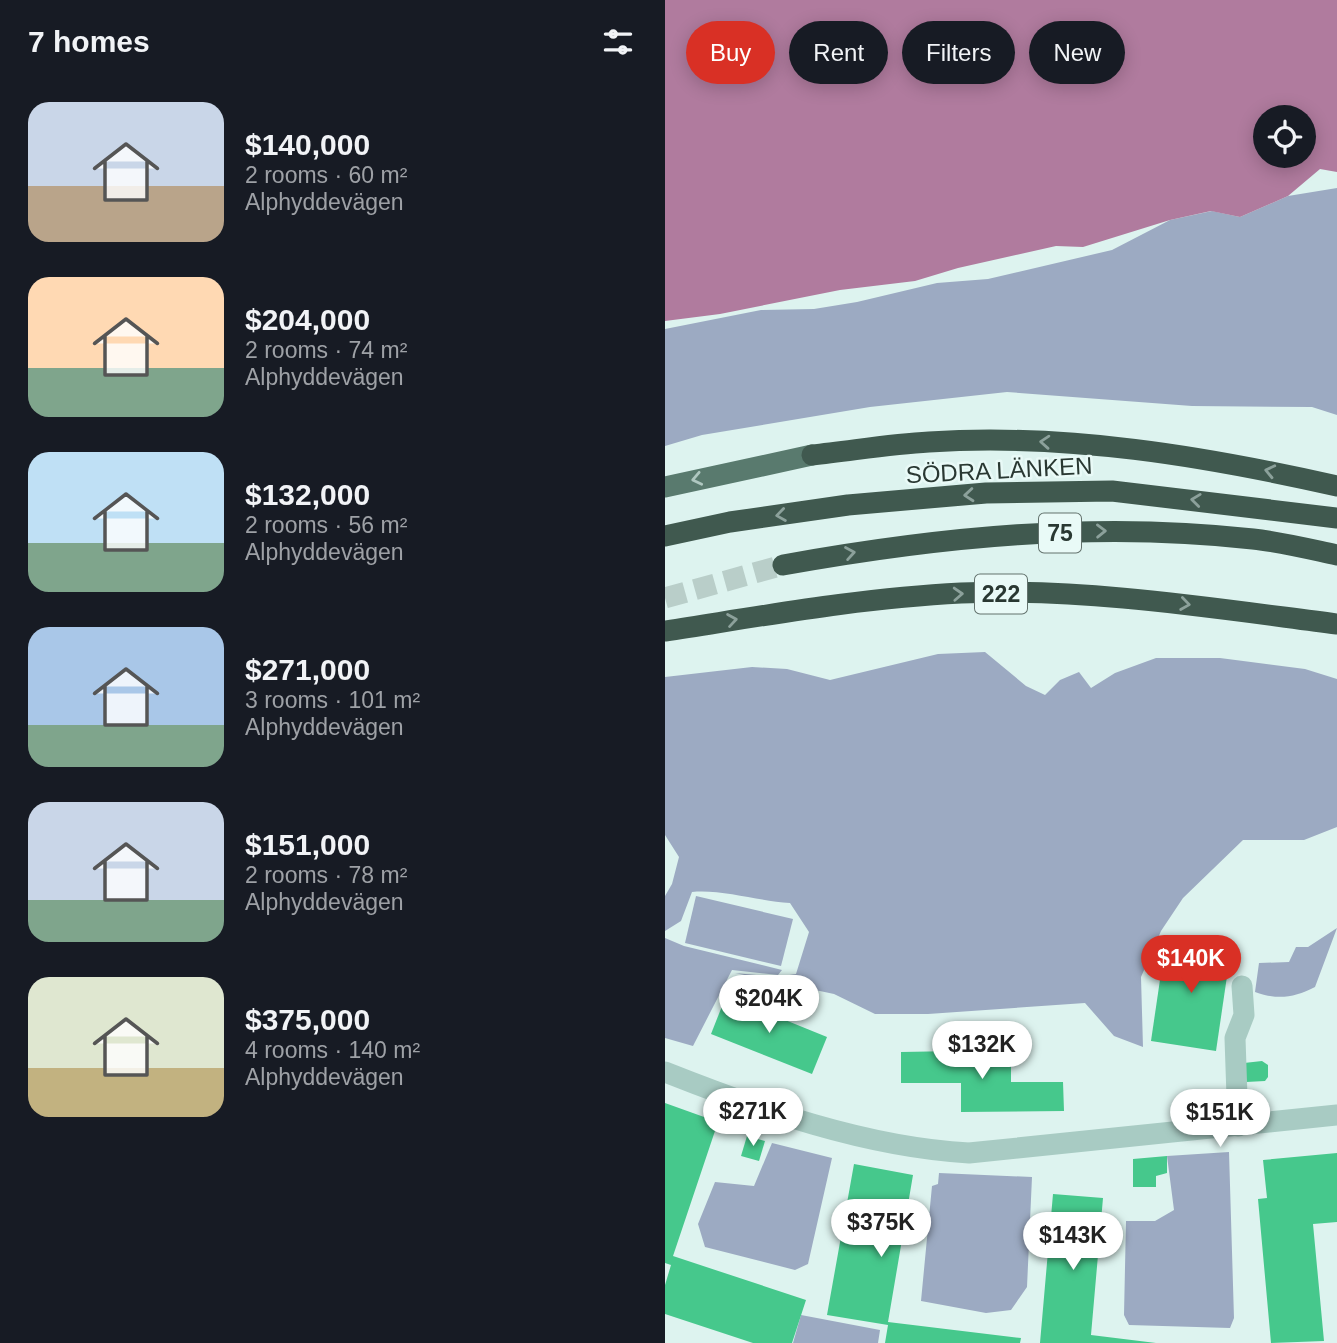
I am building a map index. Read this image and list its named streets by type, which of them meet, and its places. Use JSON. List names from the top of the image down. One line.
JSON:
{"streets":{"highway":["SÖDRA LÄNKEN","75","222"]},"page":{"heading":"7 homes","chip":["Buy","Rent","Filters","New"],"list":[{"name":"$140,000","note":"2 rooms · 60 m² · Alphyddevägen"},{"name":"$204,000","note":"2 rooms · 74 m² · Alphyddevägen"},{"name":"$132,000","note":"2 rooms · 56 m² · Alphyddevägen"},{"name":"$271,000","note":"3 rooms · 101 m² · Alphyddevägen"},{"name":"$151,000","note":"2 rooms · 78 m² · Alphyddevägen"},{"name":"$375,000","note":"4 rooms · 140 m² · Alphyddevägen"}],"price":["$140K","$204K","$132K","$271K","$151K","$375K","$143K"]}}
